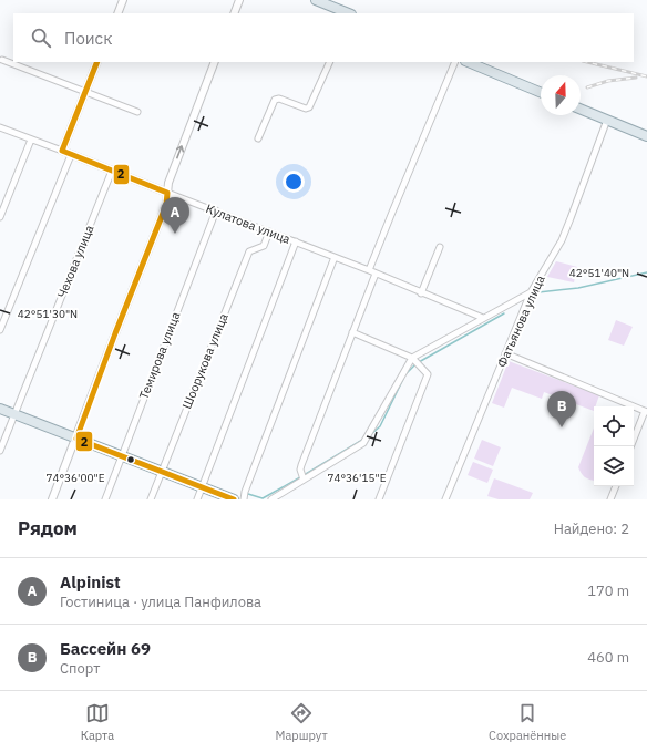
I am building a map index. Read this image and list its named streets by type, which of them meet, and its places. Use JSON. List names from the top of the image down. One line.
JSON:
{"streets":{"street":["Кулатова улица","Чехова улица","Фатьянова улица","Темирова улица","Шоорукова улица"]},"crossings":[["Кулатова улица","Чехова улица"],["Кулатова улица","Темирова улица"],["Кулатова улица","Шоорукова улица"]],"lines":["transit line 2"],"north":"top","page":{"search":"Поиск","pins":["A","B"],"heading":["Рядом","Найдено: 2"],"list":[{"mark":"A","name":"Alpinist","note":"Гостиница · улица Панфилова","value":"170 m"},{"mark":"B","name":"Бассейн 69","note":"Спорт","value":"460 m"}],"nav":["Карта","Маршрут","Сохранённые"]},"coordinates":["42°51'40\"N","42°51'30\"N","74°36'00\"E","74°36'15\"E"]}
